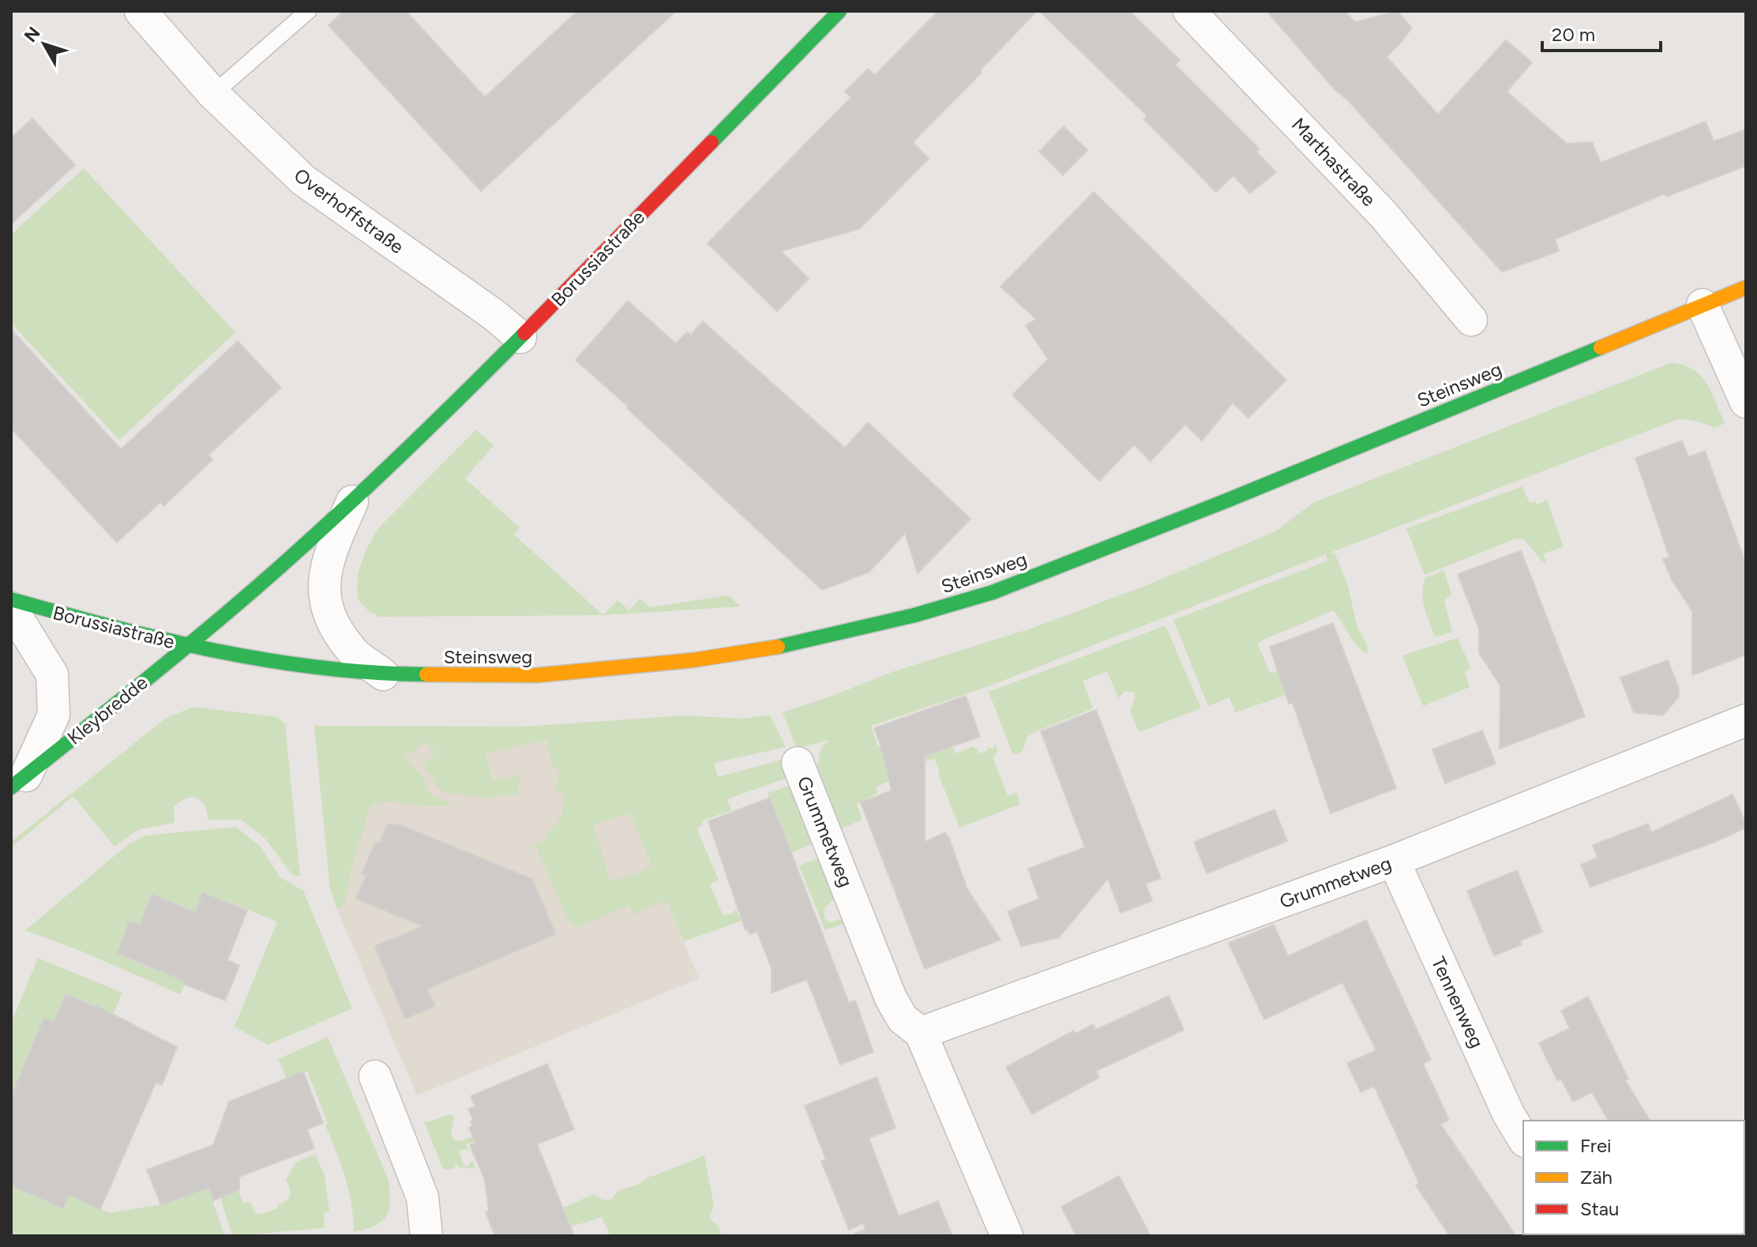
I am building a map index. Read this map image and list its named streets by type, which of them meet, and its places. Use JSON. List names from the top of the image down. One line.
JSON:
{"streets":{"main road":["Borussiastraße","Steinsweg","Kleybredde"],"street":["Marthastraße","Overhoffstraße","Grummetweg","Tennenweg"]},"crossings":[["Overhoffstraße","Borussiastraße"],["Borussiastraße","Steinsweg"],["Borussiastraße","Kleybredde"],["Steinsweg","Kleybredde"],["Grummetweg","Tennenweg"]],"legend":["Frei","Zäh","Stau"],"scale_bar":"20 m","north":"top left"}
